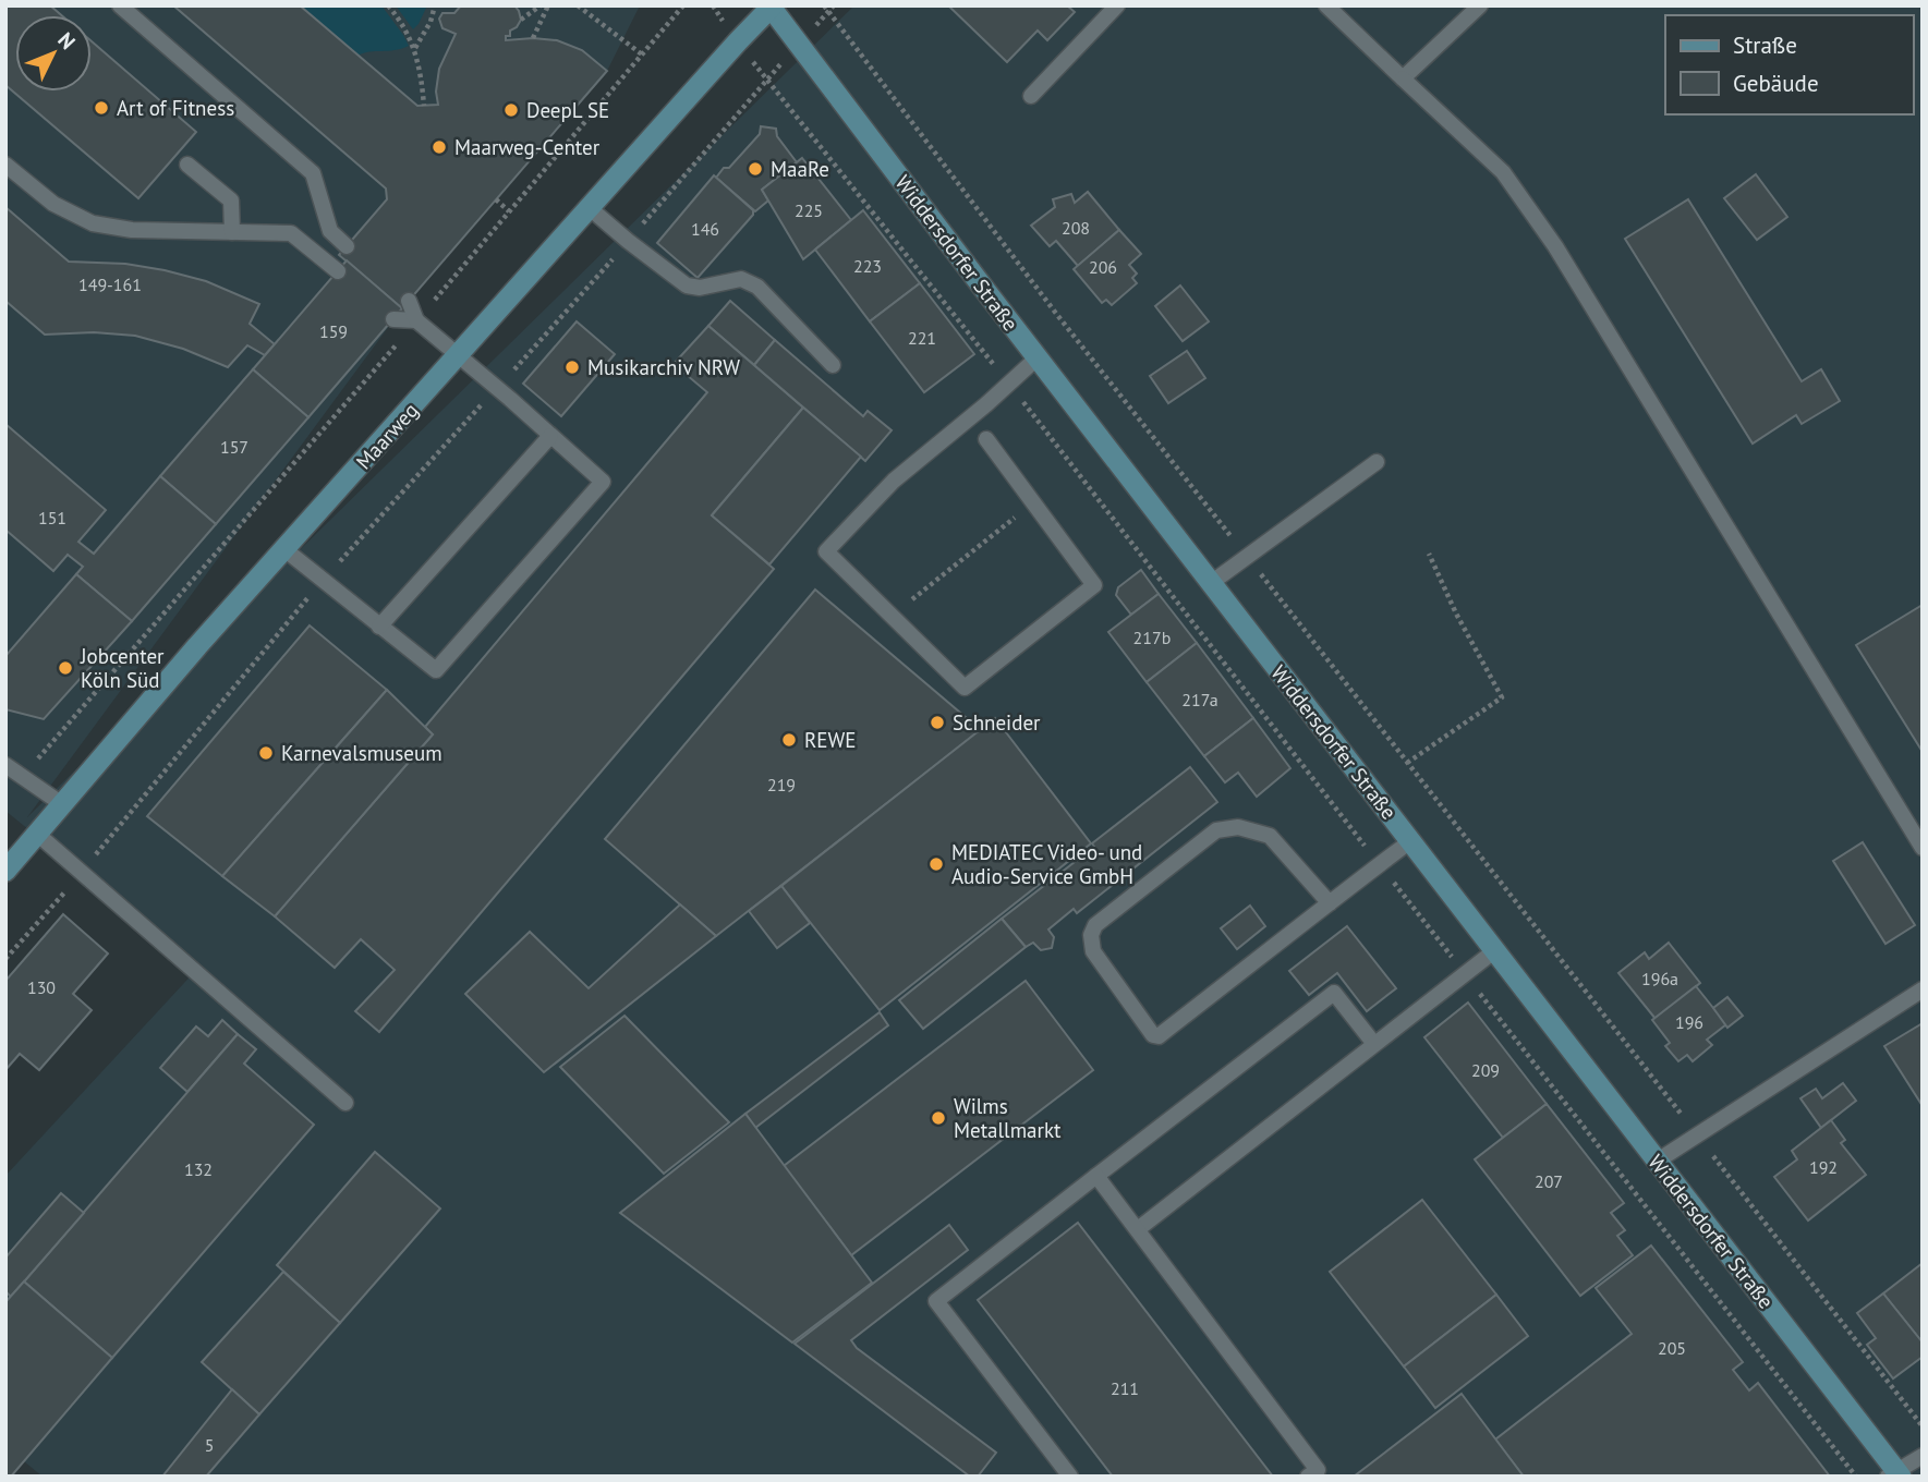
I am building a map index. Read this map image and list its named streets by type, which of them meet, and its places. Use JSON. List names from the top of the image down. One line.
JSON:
{"streets":{"main road":["Widdersdorfer Straße","Maarweg"]},"crossings":[["Widdersdorfer Straße","Maarweg"]],"places":["Art of Fitness","DeepL SE","Maarweg-Center","MaaRe","Musikarchiv NRW","Jobcenter Köln Süd","Schneider","REWE","Karnevalsmuseum","MEDIATEC Video- und Audio-Service GmbH","Wilms Metallmarkt"],"house_numbers":["225","208","146","223","206","149-161","159","221","157","151","217b","217a","219","196a","130","196","209","192","132","207","205","211","5"],"legend":["Straße","Gebäude"],"north":"top right"}
